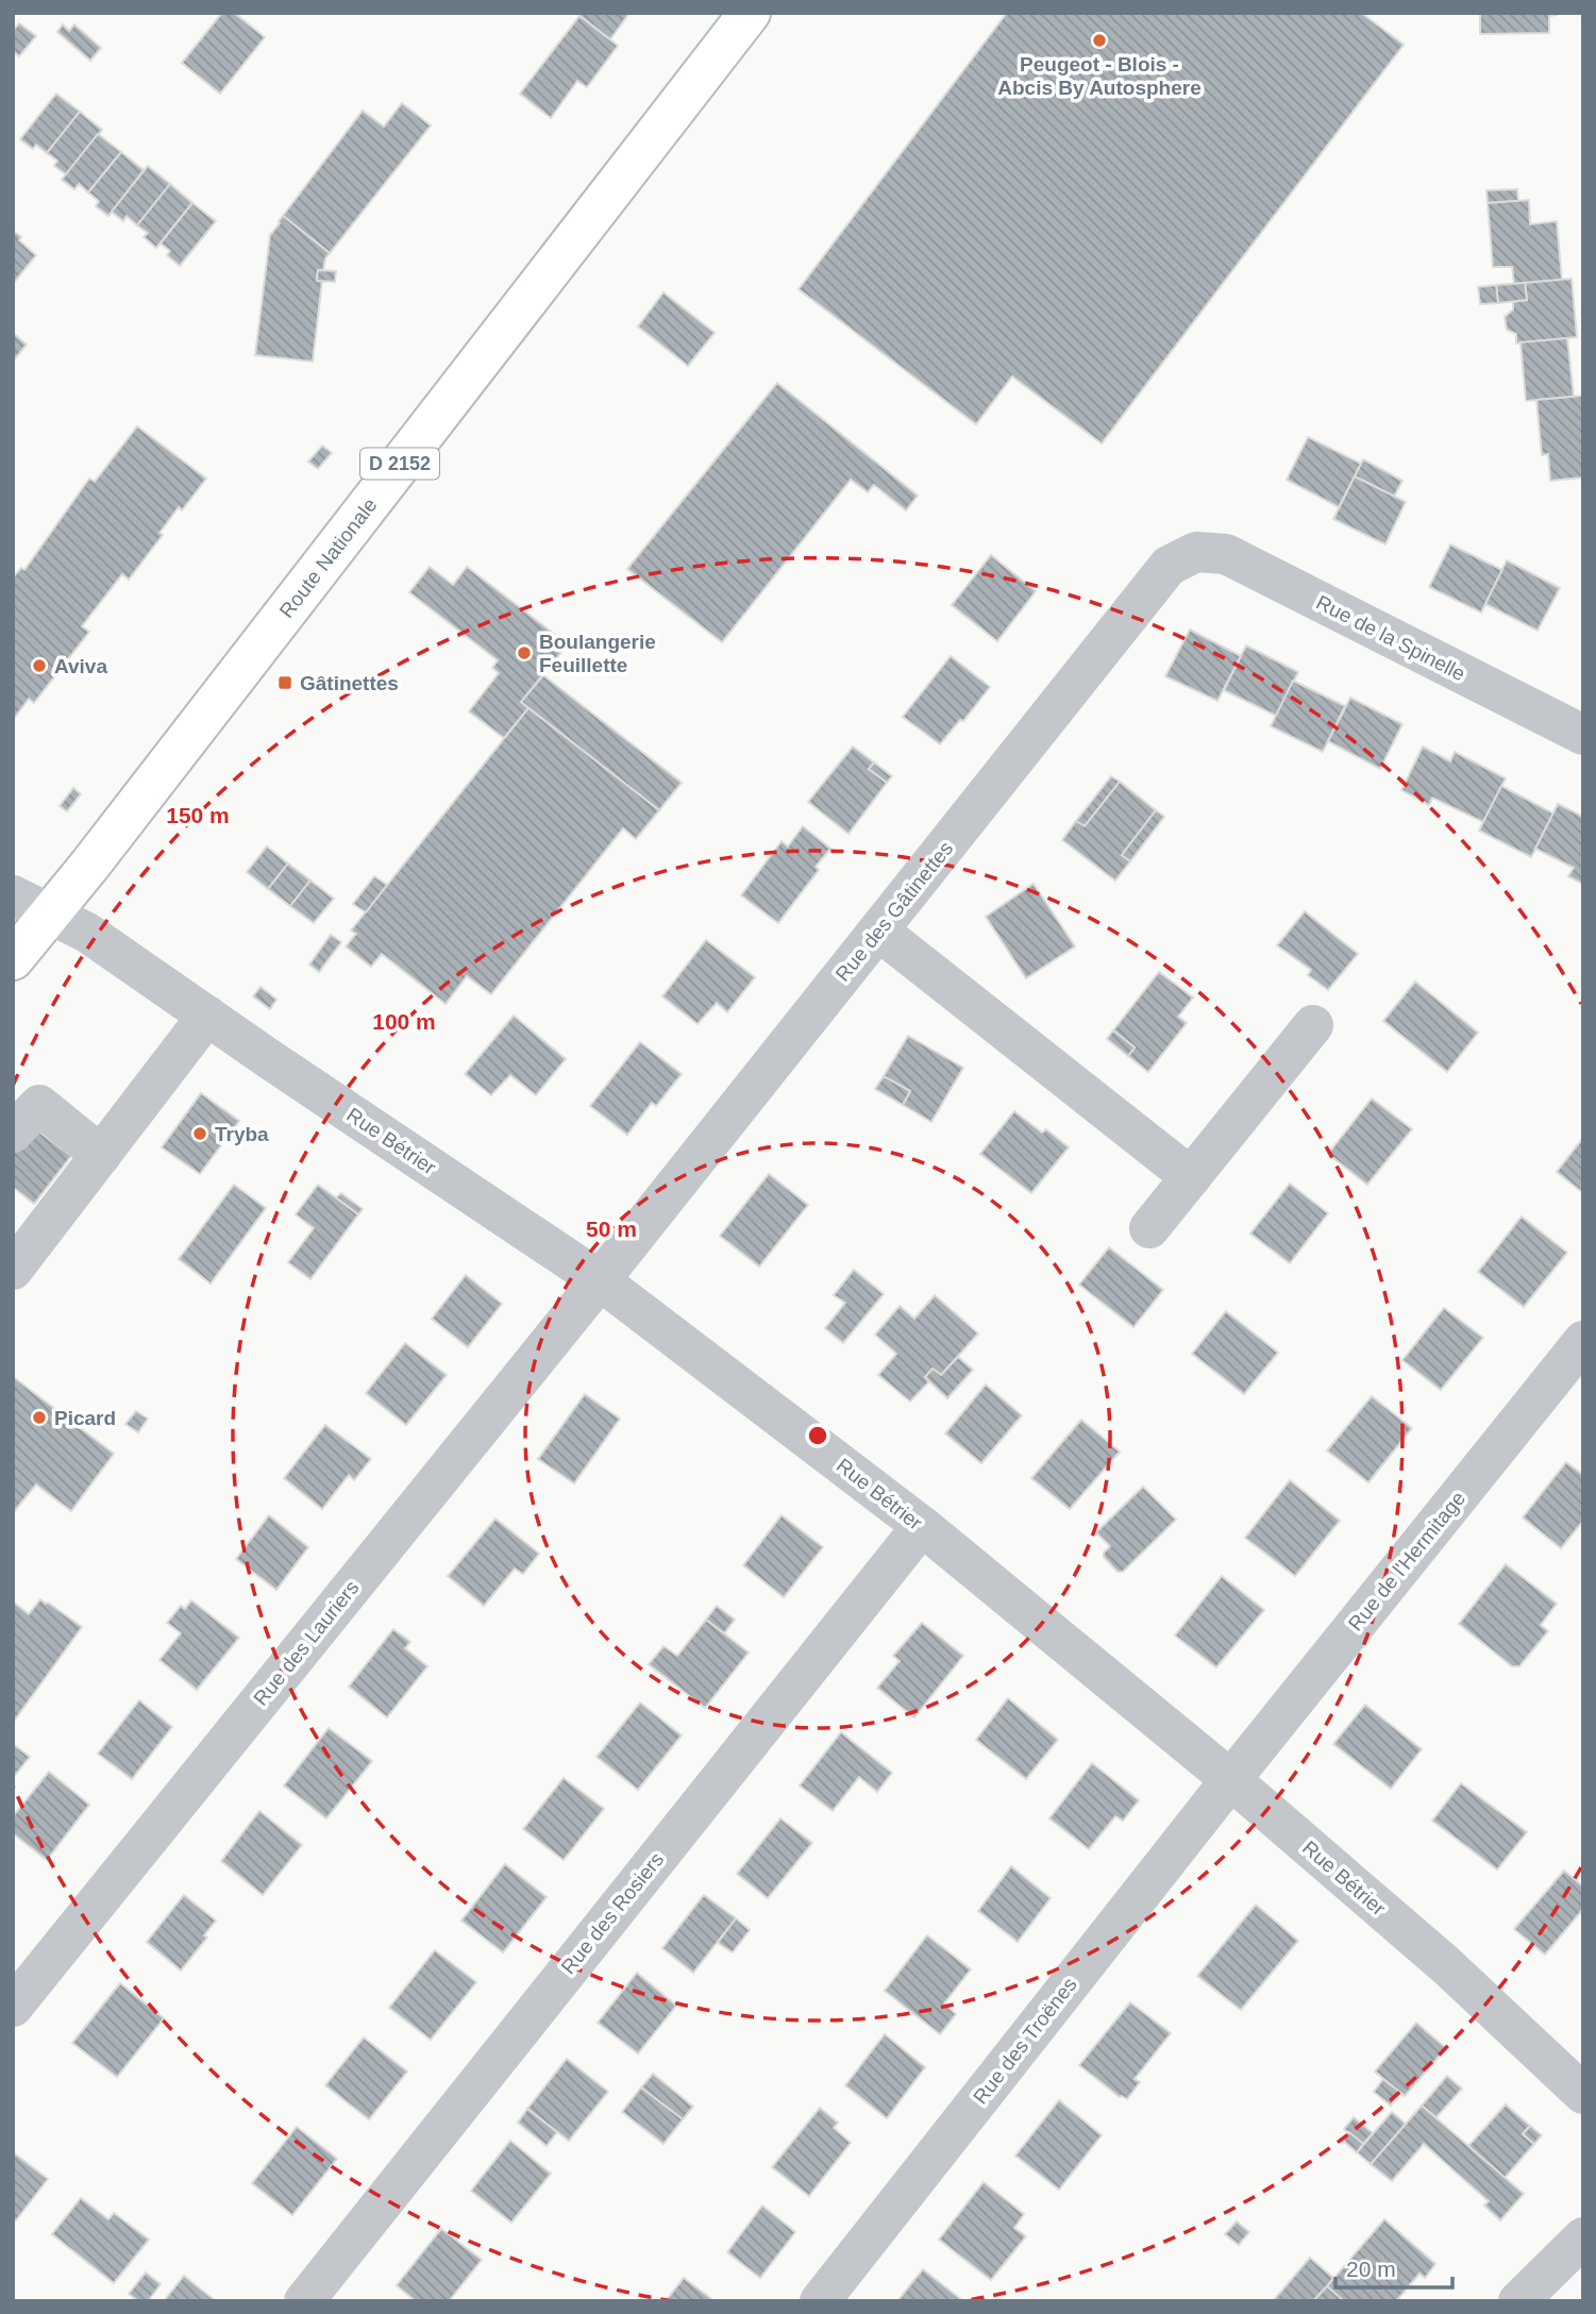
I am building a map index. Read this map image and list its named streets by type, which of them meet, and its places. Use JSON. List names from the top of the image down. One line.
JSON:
{"streets":{"main road":["D 2152","Route Nationale"],"street":["Rue de la Spinelle","Rue des Gâtinettes","Rue Bétrier","Rue de l'Hermitage","Rue des Lauriers","Rue des Rosiers","Rue des Troënes"]},"crossings":[["Route Nationale","Rue Bétrier"],["Rue de la Spinelle","Rue des Gâtinettes"],["Rue des Gâtinettes","Rue Bétrier"],["Rue des Gâtinettes","Rue des Lauriers"],["Rue Bétrier","Rue de l'Hermitage"],["Rue Bétrier","Rue des Lauriers"],["Rue Bétrier","Rue des Rosiers"],["Rue Bétrier","Rue des Troënes"],["Rue de l'Hermitage","Rue des Troënes"]],"places":{"other":["Peugeot - Blois - Abcis By Autosphere","Boulangerie Feuillette","Aviva","Tryba","Picard"],"transit":["Gâtinettes"]},"scale_bar":"20 m","rings":["150 m","100 m","50 m"]}
